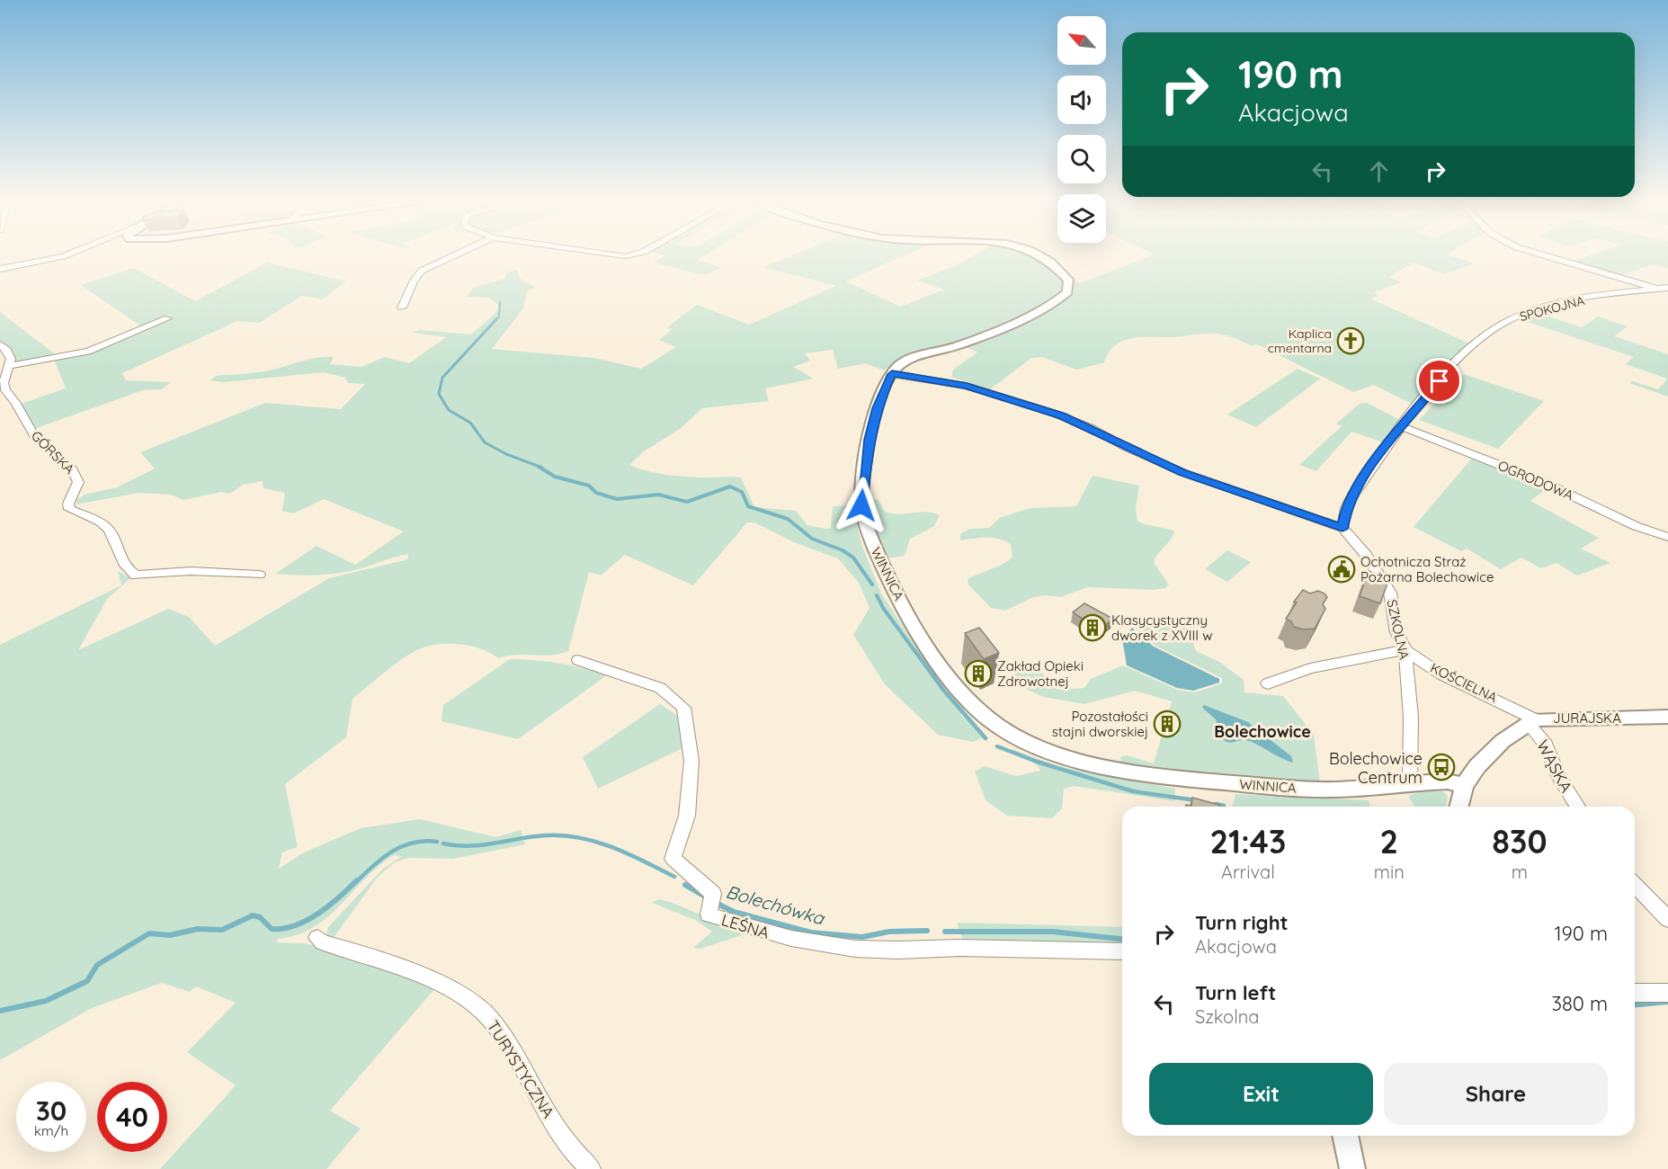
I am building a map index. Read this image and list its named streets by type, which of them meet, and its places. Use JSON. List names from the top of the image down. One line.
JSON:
{"streets":{"street":["SPOKOJNA","GÓRSKA","OGRODOWA","WINNICA","SZKOLNA","KOŚCIELNA","JURAJSKA","WĄSKA","LEŚNA","TURYSTYCZNA"]},"crossings":[["SPOKOJNA","OGRODOWA"],["WINNICA","SZKOLNA"],["SZKOLNA","KOŚCIELNA"],["KOŚCIELNA","JURAJSKA"],["KOŚCIELNA","WĄSKA"],["JURAJSKA","WĄSKA"]],"districts":["Bolechowice"],"water":["Bolechówka"],"places":{"church":["Kaplica cmentarna"],"public building":["Ochotnicza Straż Pożarna Bolechowice"],"building":["Klasycystyczny dworek z XVIII w","Zakład Opieki Zdrowotnej","Pozostałości stajni dworskiej"],"bus stop":["Bolechowice Centrum"]},"north":"top left","page":{"turn":["190 m","Akacjowa"],"eta":["21:43","Arrival","2","min","830","m"],"list":[{"name":"Turn right","note":"Akacjowa","value":"190 m"},{"name":"Turn left","note":"Szkolna","value":"380 m"}],"buttons":["Exit","Share"],"speed":"30 km/h","limit":"40"}}
